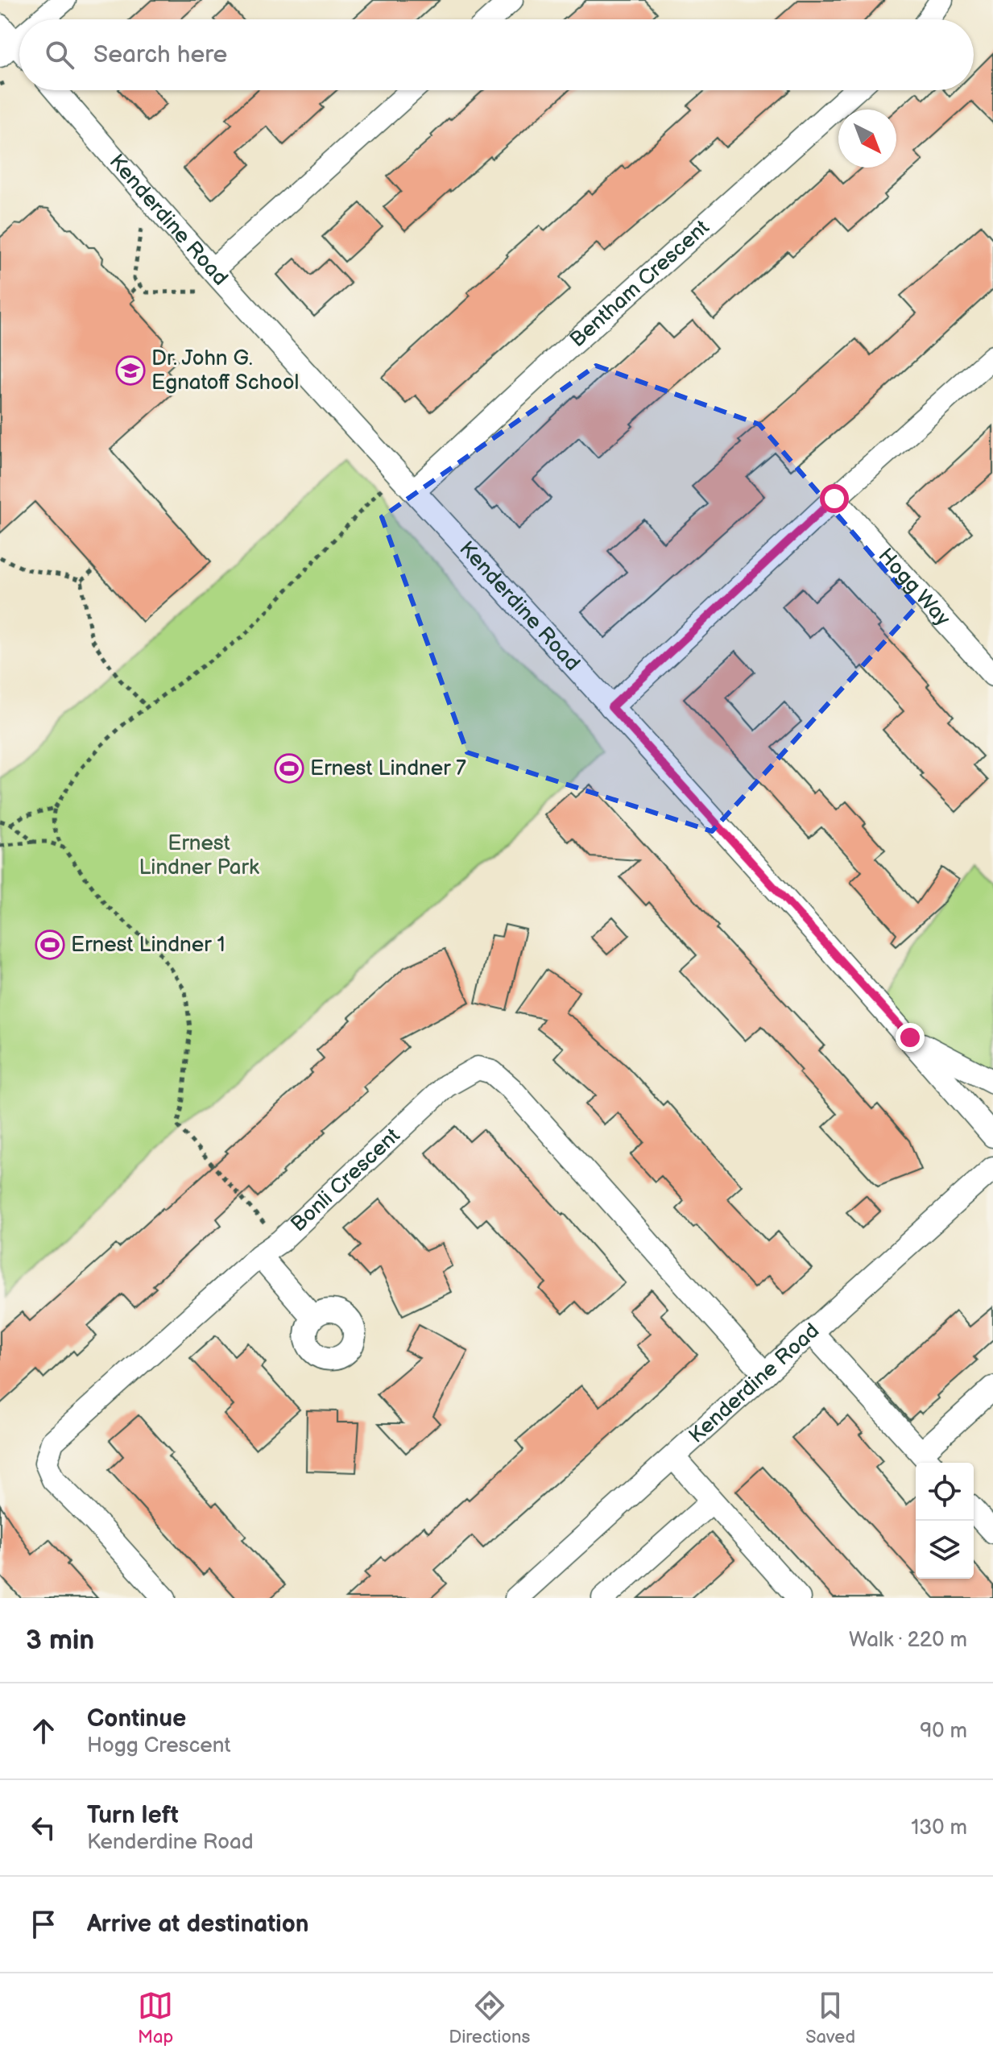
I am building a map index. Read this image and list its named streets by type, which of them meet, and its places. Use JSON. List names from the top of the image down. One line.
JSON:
{"streets":{"street":["Kenderdine Road","Bentham Crescent","Hogg Way","Bonli Crescent"]},"crossings":[["Kenderdine Road","Bentham Crescent"],["Kenderdine Road","Bonli Crescent"]],"parks":["Ernest Lindner Park"],"places":{"school or university":["Dr. John G. Egnatoff School"],"sports":["Ernest Lindner 7","Ernest Lindner 1"]},"north":"bottom right","page":{"search":"Search here","heading":["3 min","Walk · 220 m"],"list":[["Continue","Hogg Crescent","90 m"],["Turn left","Kenderdine Road","130 m"],"Arrive at destination"],"nav":["Map","Directions","Saved"]}}
